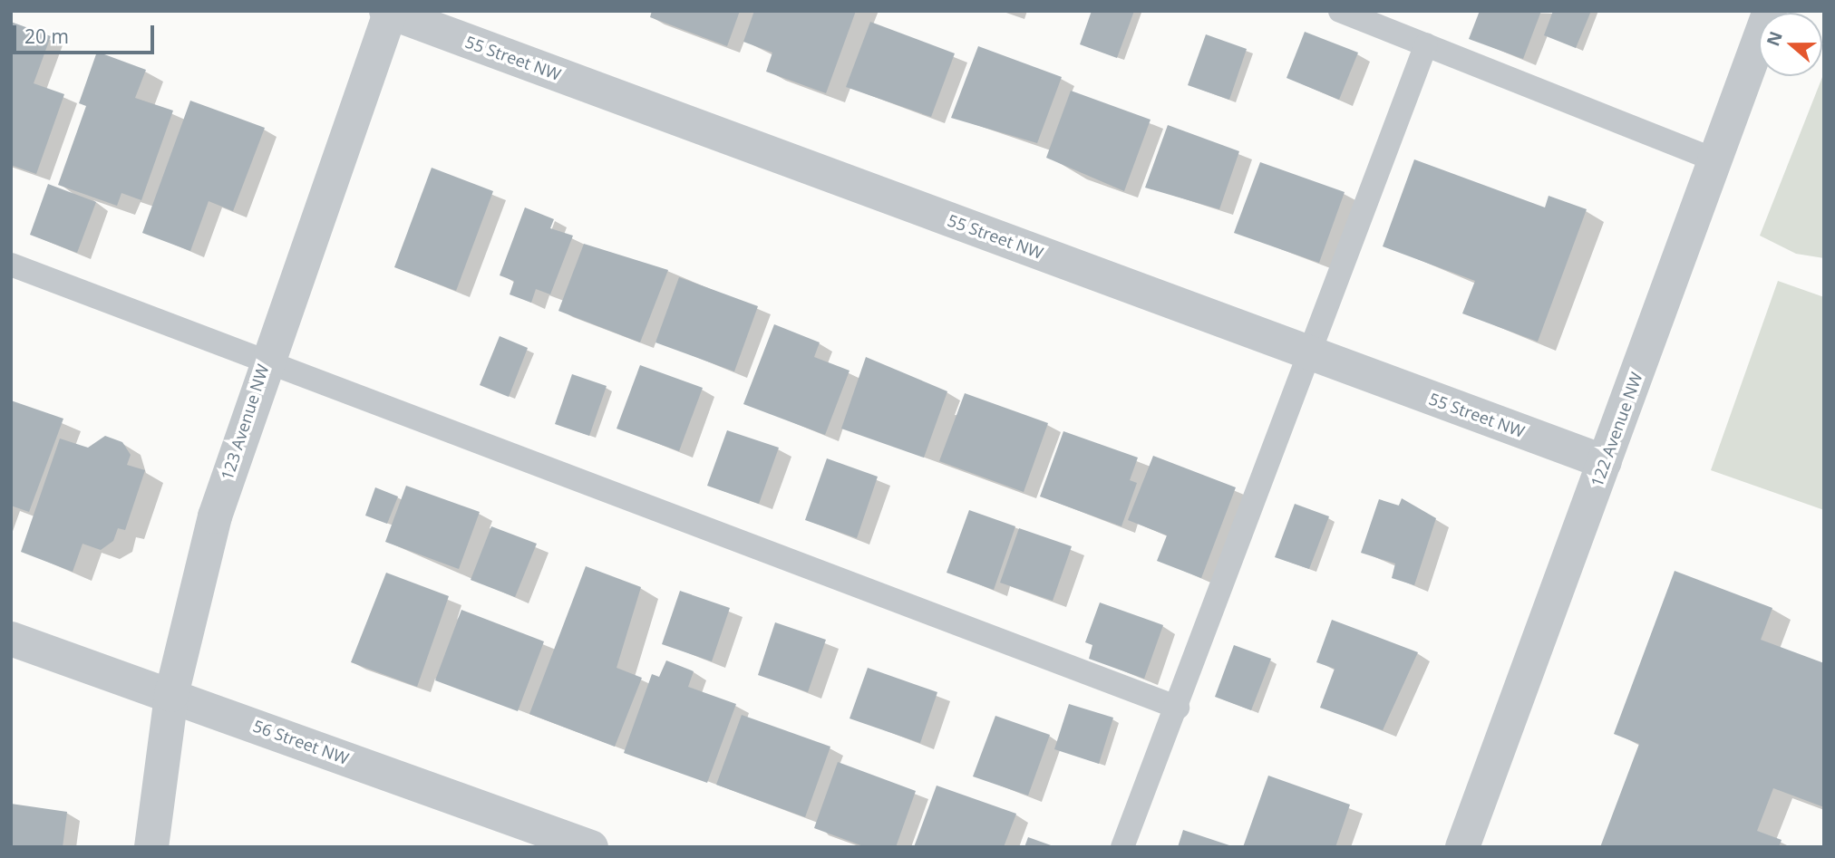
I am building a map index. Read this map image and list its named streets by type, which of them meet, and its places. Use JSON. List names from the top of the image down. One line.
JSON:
{"streets":{"street":["55 Street NW","123 Avenue NW","122 Avenue NW","56 Street NW"]},"crossings":[["55 Street NW","123 Avenue NW"],["55 Street NW","122 Avenue NW"],["123 Avenue NW","56 Street NW"]],"scale_bar":"20 m","north":"left"}
